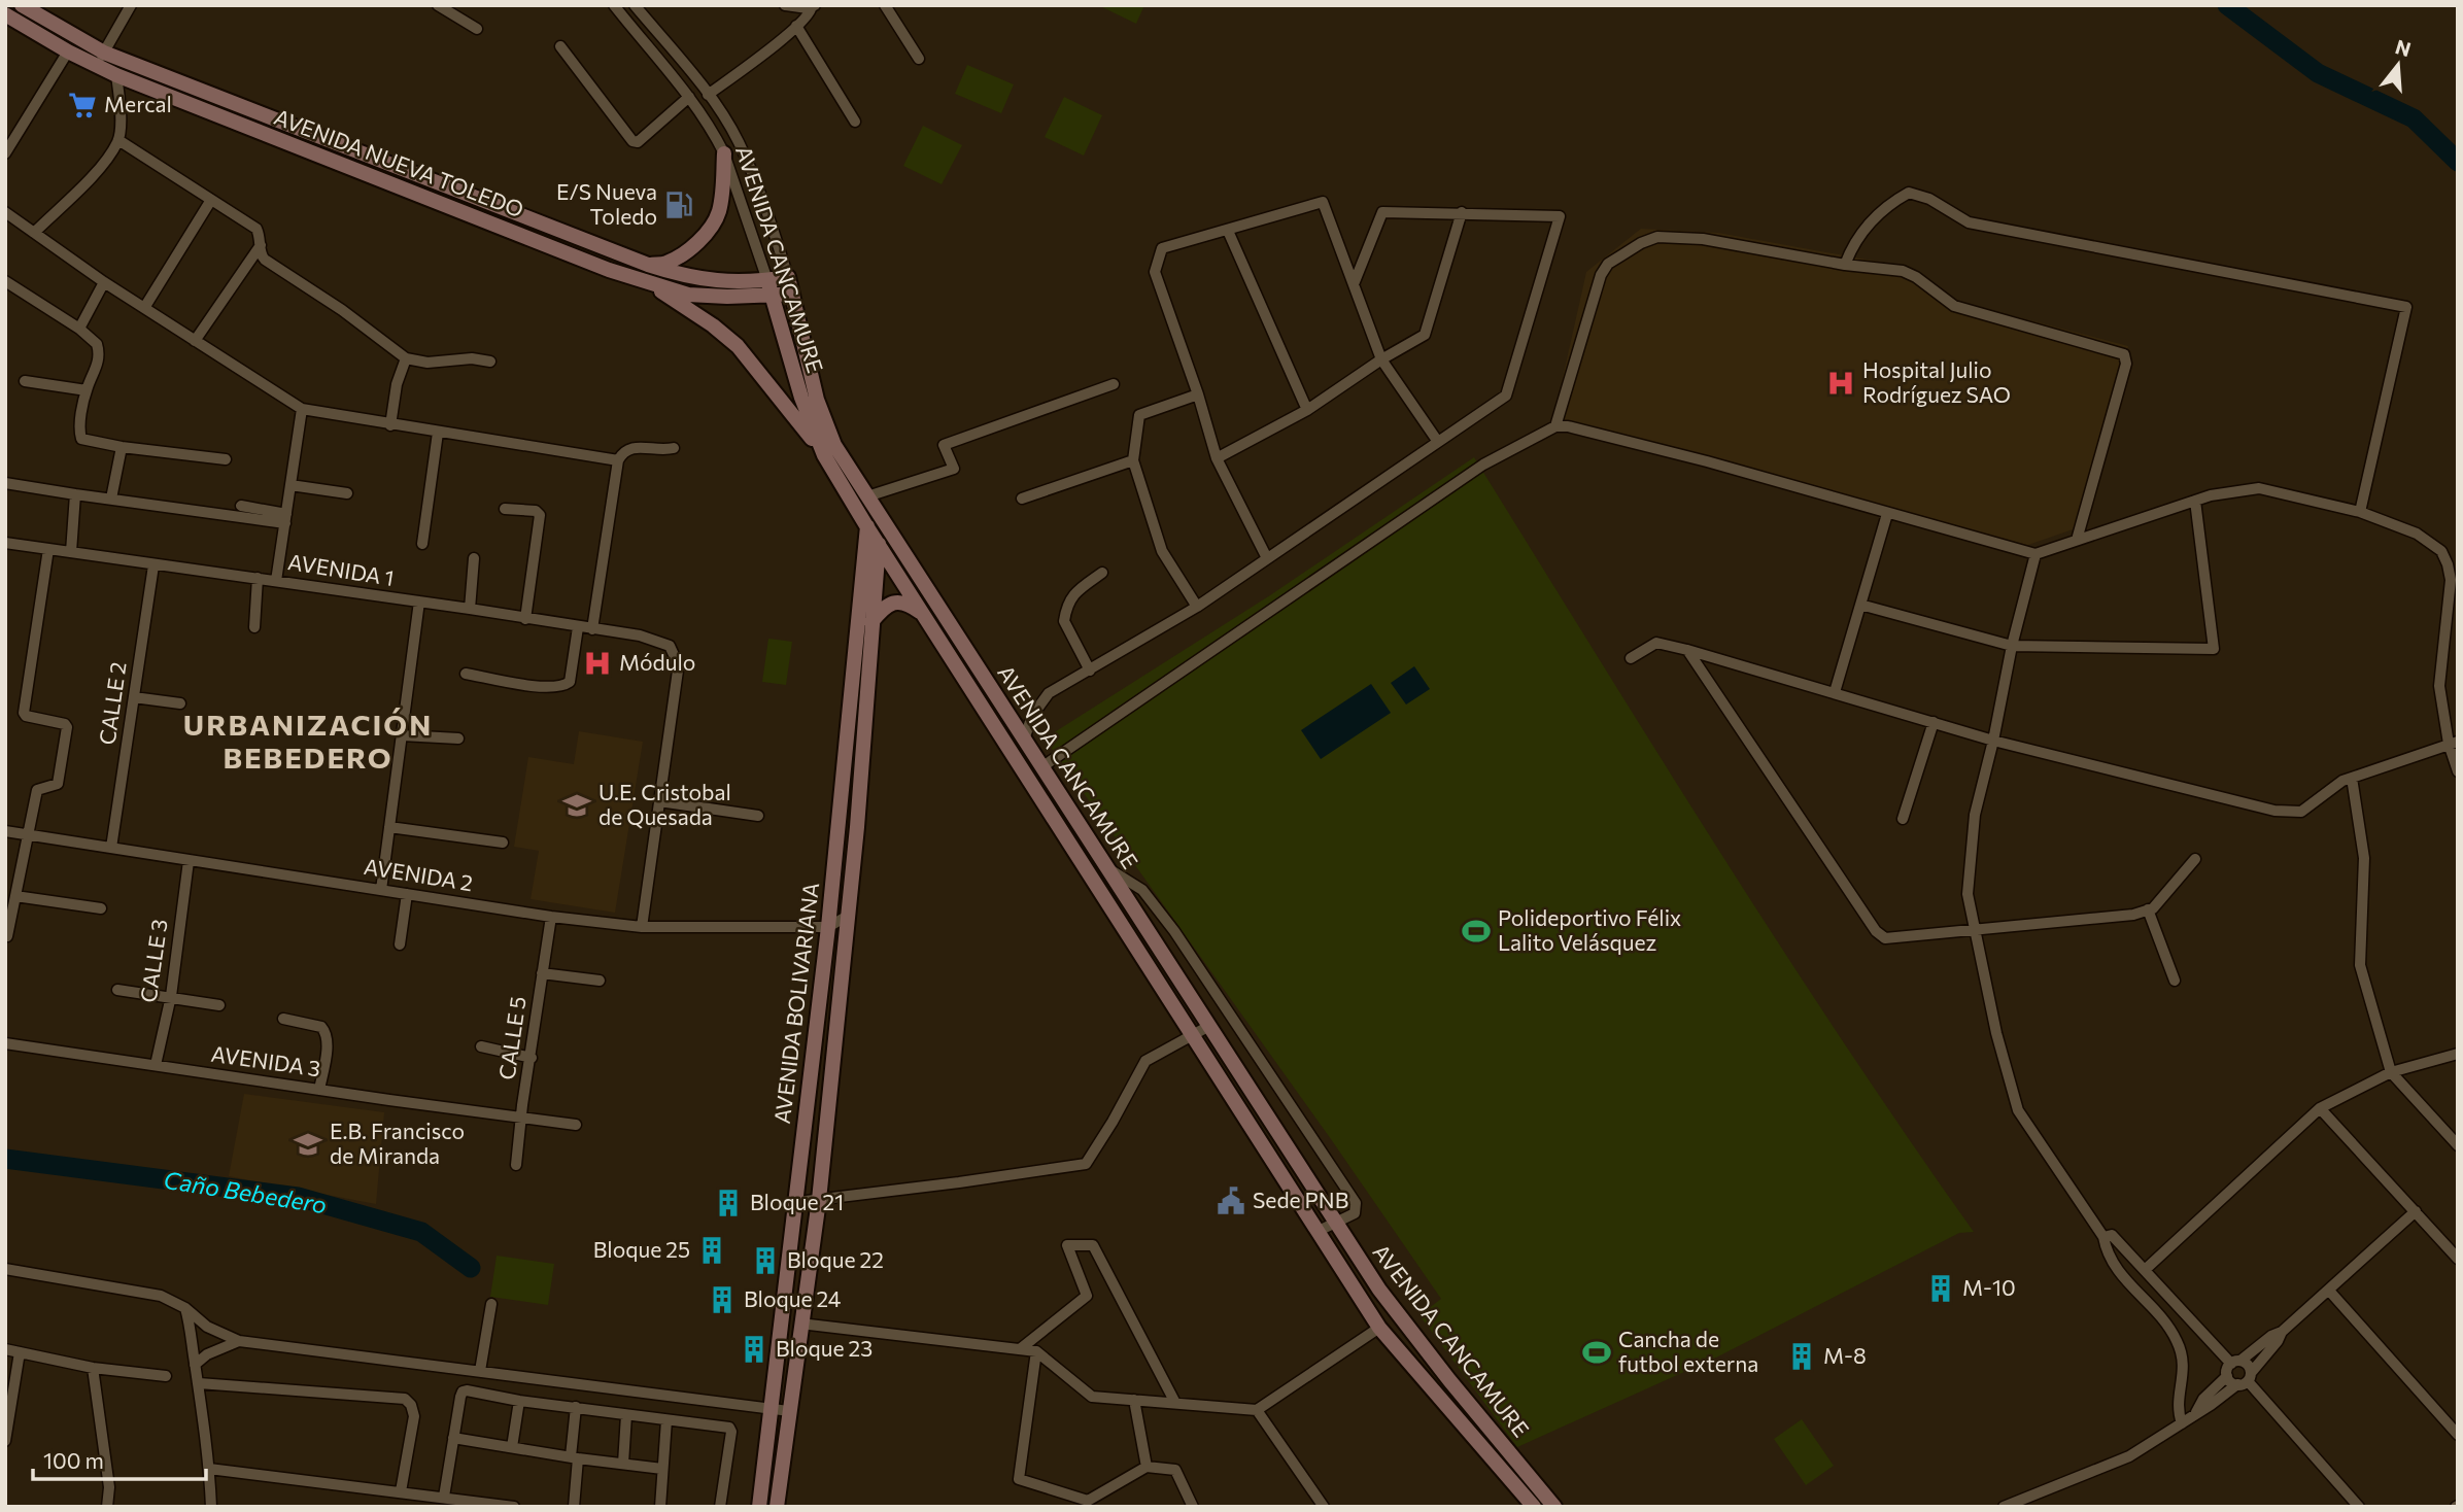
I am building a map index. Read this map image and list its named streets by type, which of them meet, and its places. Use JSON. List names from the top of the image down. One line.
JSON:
{"streets":{"main road":["AVENIDA NUEVA TOLEDO","AVENIDA CANCAMURE","AVENIDA BOLIVARIANA"],"street":["AVENIDA 1","CALLE 2","AVENIDA 2","CALLE 3","CALLE 5","AVENIDA 3"]},"crossings":[["AVENIDA NUEVA TOLEDO","AVENIDA CANCAMURE"],["AVENIDA CANCAMURE","AVENIDA BOLIVARIANA"],["AVENIDA 1","CALLE 2"],["CALLE 2","AVENIDA 2"],["AVENIDA 2","CALLE 3"],["AVENIDA 2","AVENIDA BOLIVARIANA"],["AVENIDA 2","CALLE 5"],["CALLE 3","AVENIDA 3"],["CALLE 5","AVENIDA 3"]],"districts":["URBANIZACIÓN BEBEDERO"],"water":["Caño Bebedero"],"places":{"supermarket":["Mercal"],"fuel station":["E/S Nueva Toledo"],"hospital":["Hospital Julio Rodríguez SAO","Módulo"],"school or university":["U.E. Cristobal de Quesada","E.B. Francisco de Miranda"],"sports":["Polideportivo Félix Lalito Velásquez","Cancha de futbol externa"],"public building":["Sede PNB"],"building":["Bloque 21","Bloque 25","Bloque 22","M-10","Bloque 24","Bloque 23","M-8"]},"scale_bar":"100 m","north":"top"}
